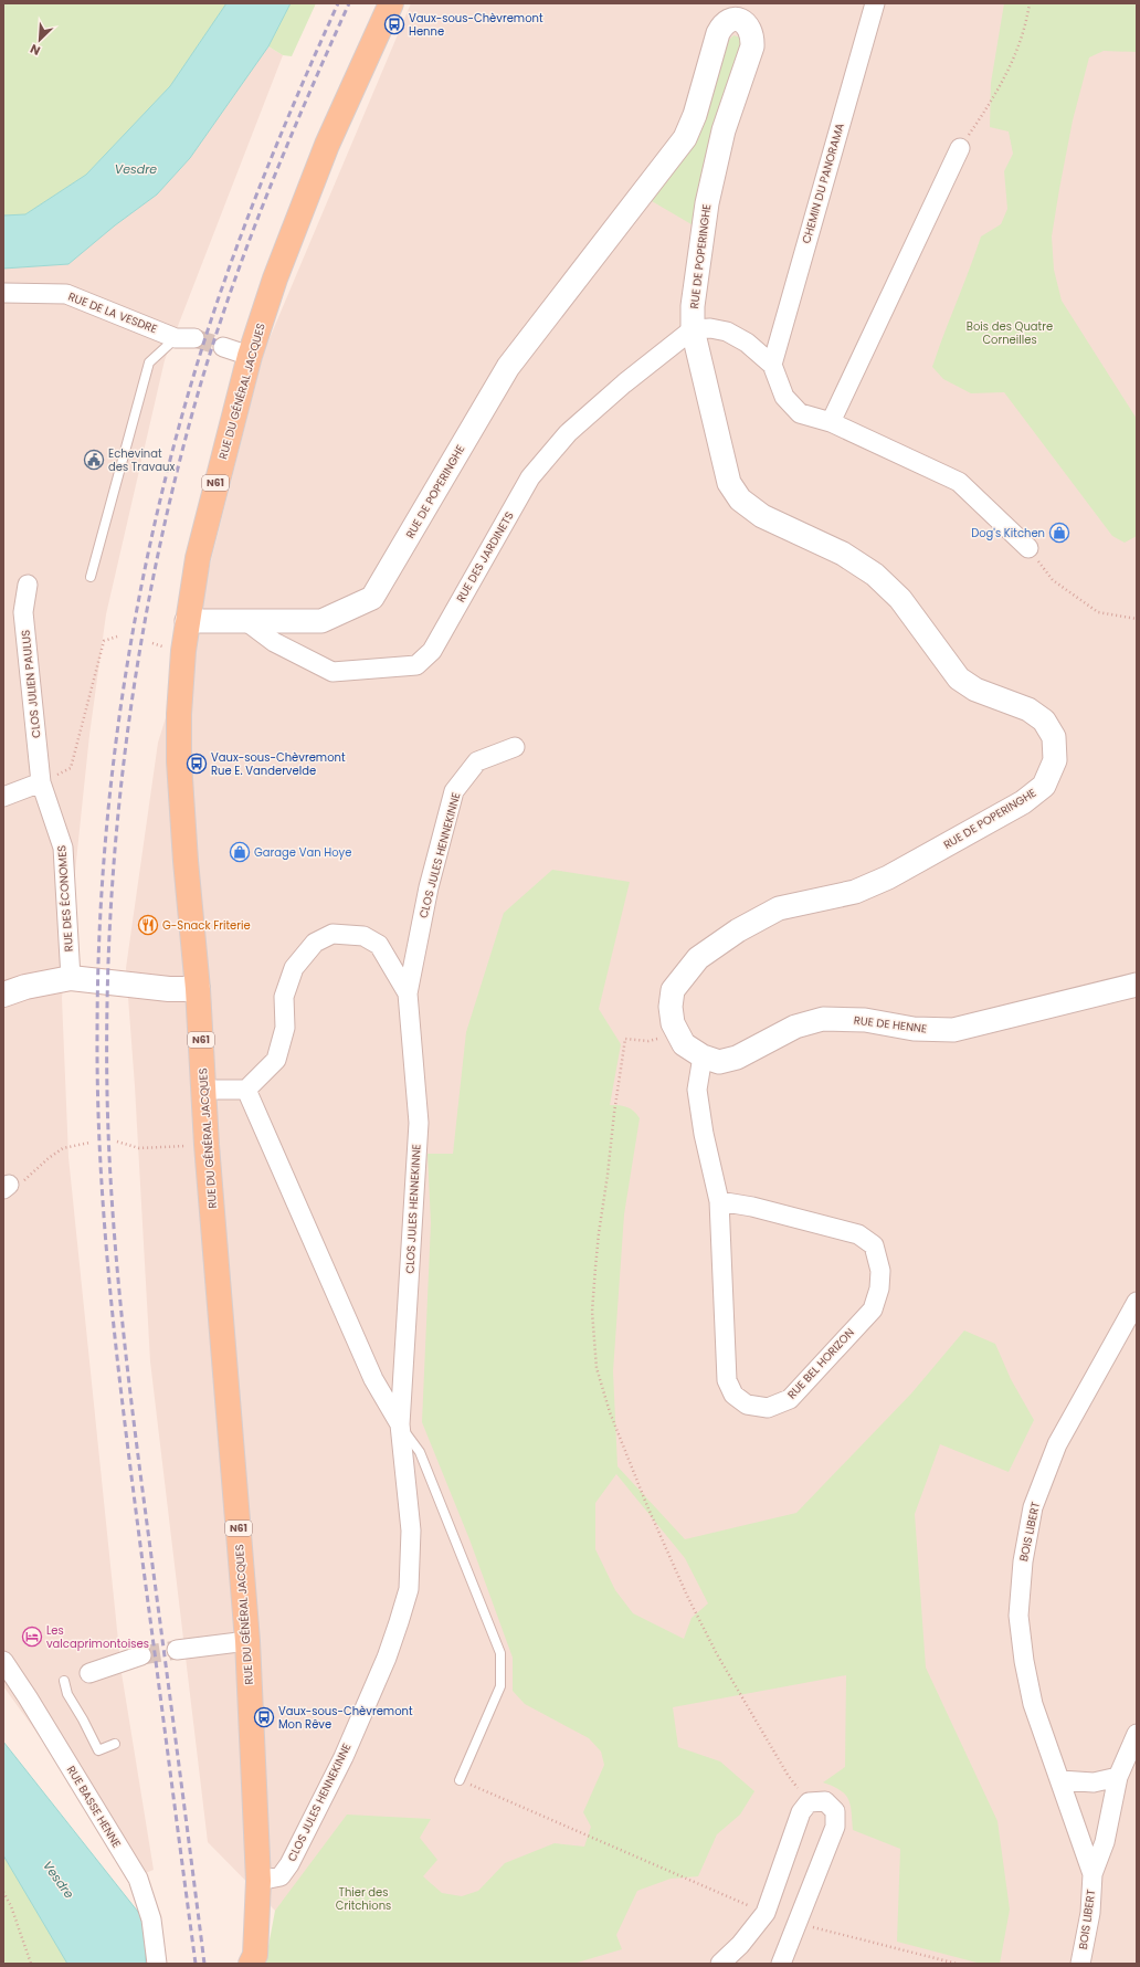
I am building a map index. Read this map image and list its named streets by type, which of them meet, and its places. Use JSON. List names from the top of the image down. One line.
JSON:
{"streets":{"main road":["RUE DU GÉNÉRAL JACQUES","N61"],"street":["CHEMIN DU PANORAMA","RUE DE POPERINGHE","RUE DE LA VESDRE","RUE DES JARDINETS","CLOS JULIEN PAULUS","CLOS JULES HENNEKINNE","RUE DES ÉCONOMES","RUE DE HENNE","RUE BEL HORIZON","BOIS LIBERT","RUE BASSE HENNE"]},"crossings":[["RUE DE POPERINGHE","RUE DU GÉNÉRAL JACQUES"],["RUE DE POPERINGHE","RUE DES JARDINETS"],["RUE DE POPERINGHE","RUE DE HENNE"],["RUE DE POPERINGHE","RUE BEL HORIZON"],["RUE DU GÉNÉRAL JACQUES","CLOS JULES HENNEKINNE"],["CLOS JULIEN PAULUS","RUE DES ÉCONOMES"],["RUE DE HENNE","RUE BEL HORIZON"]],"water":["Vesdre"],"parks":["Bois des Quatre Corneilles","Thier des Critchions"],"places":{"bus stop":["Vaux-sous-Chèvremont Henne","Vaux-sous-Chèvremont Rue E. Vandervelde","Vaux-sous-Chèvremont Mon Rêve"],"public building":["Echevinat des Travaux"],"shop":["Dog's Kitchen","Garage Van Hoye"],"restaurant":["G-Snack Friterie"],"hotel":["Les valcaprimontoises"]},"north":"bottom left"}
